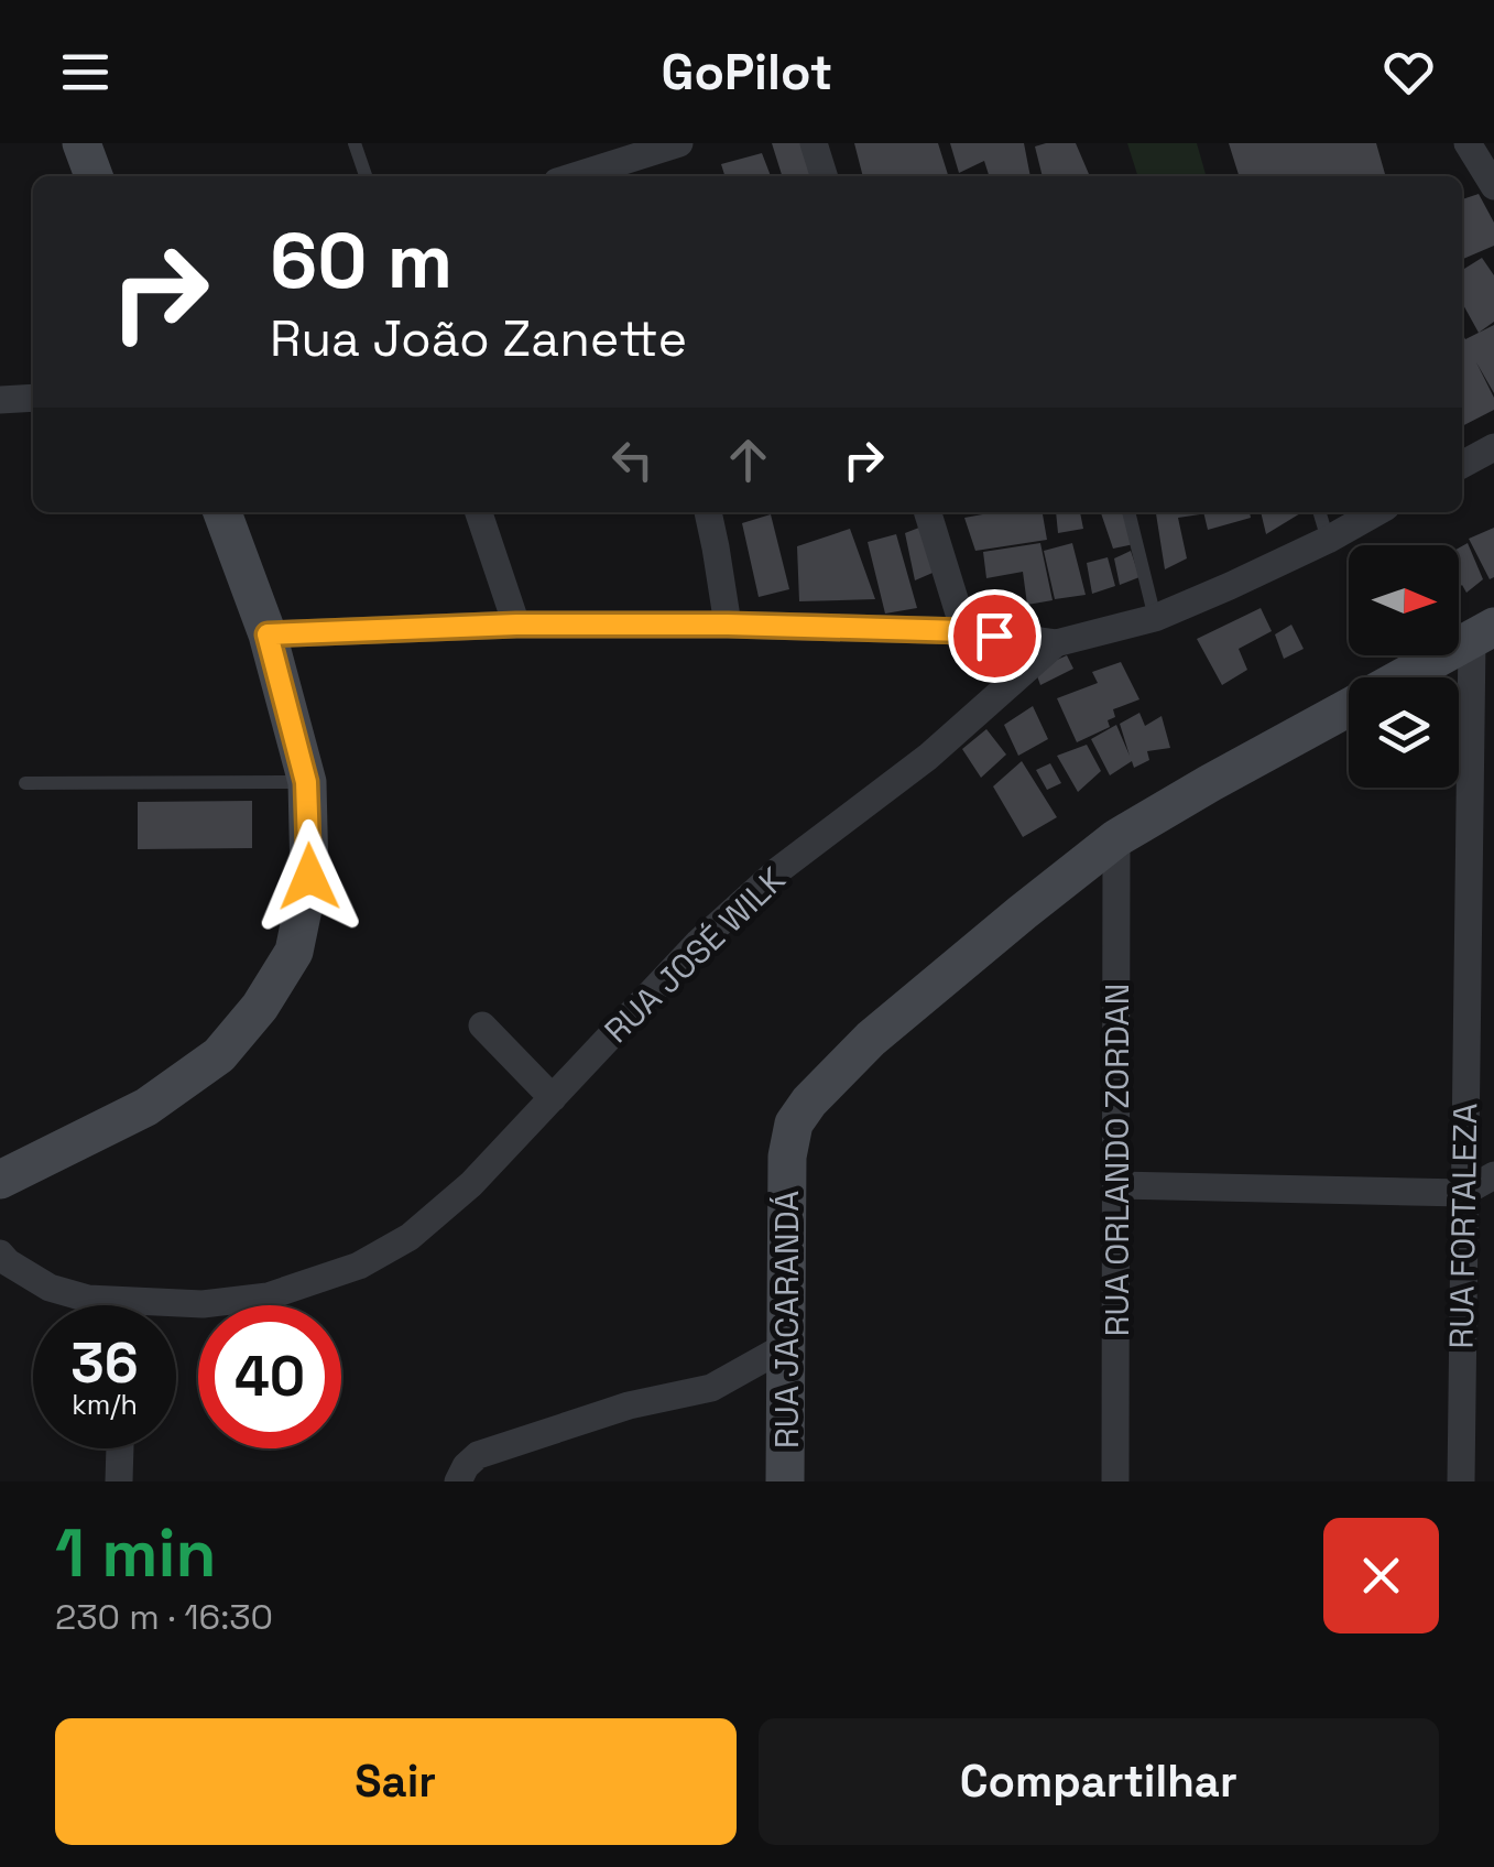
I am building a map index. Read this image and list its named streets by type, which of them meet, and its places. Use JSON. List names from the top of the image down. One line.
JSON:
{"streets":{"street":["RUA JOSÉ WILK","RUA ORLANDO ZORDAN","RUA FORTALEZA","RUA JACARANDÁ"]},"crossings":[["RUA ORLANDO ZORDAN","RUA JACARANDÁ"],["RUA FORTALEZA","RUA JACARANDÁ"]],"north":"right","page":{"header":"GoPilot","turn":["60 m","Rua João Zanette"],"speed":"36 km/h","limit":"40","heading":["1 min","230 m · 16:30"],"buttons":["Sair","Compartilhar"]}}
